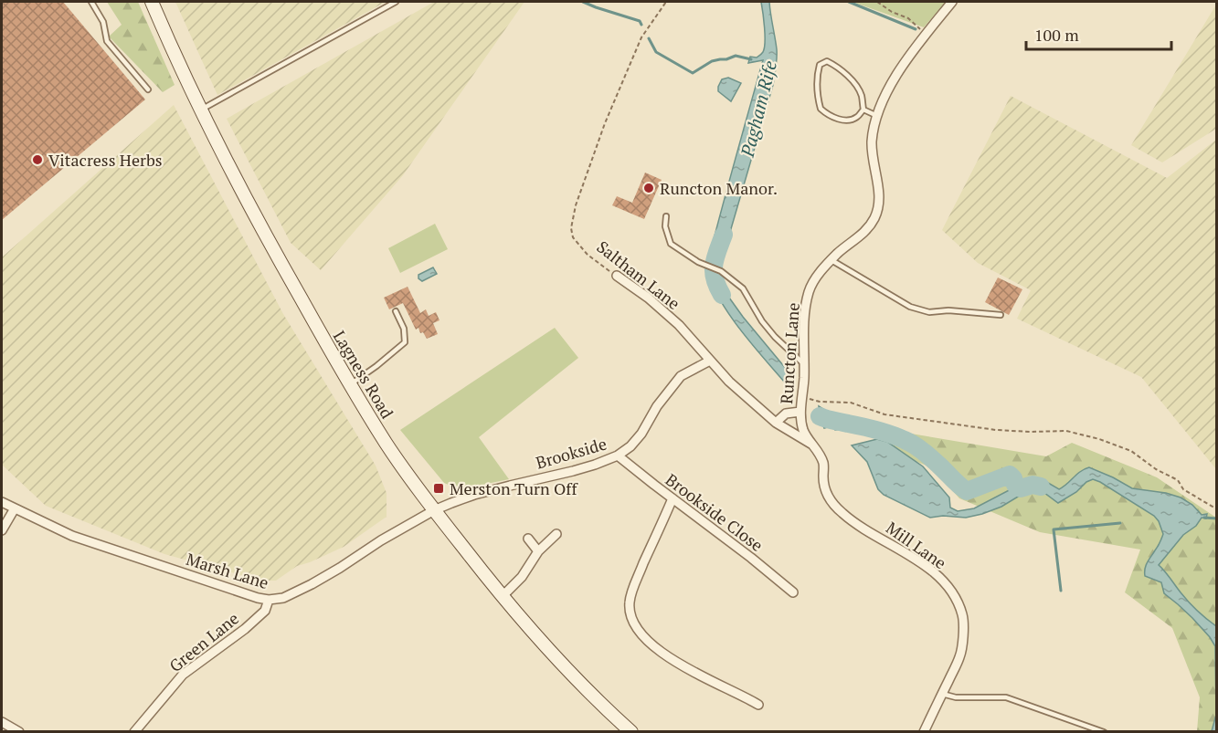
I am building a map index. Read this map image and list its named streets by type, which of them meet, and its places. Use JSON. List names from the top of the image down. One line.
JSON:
{"streets":{"main road":["Lagness Road"],"street":["Saltham Lane","Runcton Lane","Brookside","Brookside Close","Mill Lane","Marsh Lane","Green Lane"]},"crossings":[["Saltham Lane","Brookside"],["Saltham Lane","Mill Lane"],["Runcton Lane","Mill Lane"],["Lagness Road","Brookside"],["Lagness Road","Marsh Lane"],["Brookside","Brookside Close"],["Brookside","Marsh Lane"],["Marsh Lane","Green Lane"]],"water":["Pagham Rife"],"places":{"other":["Vitacress Herbs","Runcton Manor."],"transit":["Merston Turn Off"]},"scale_bar":"100 m"}
